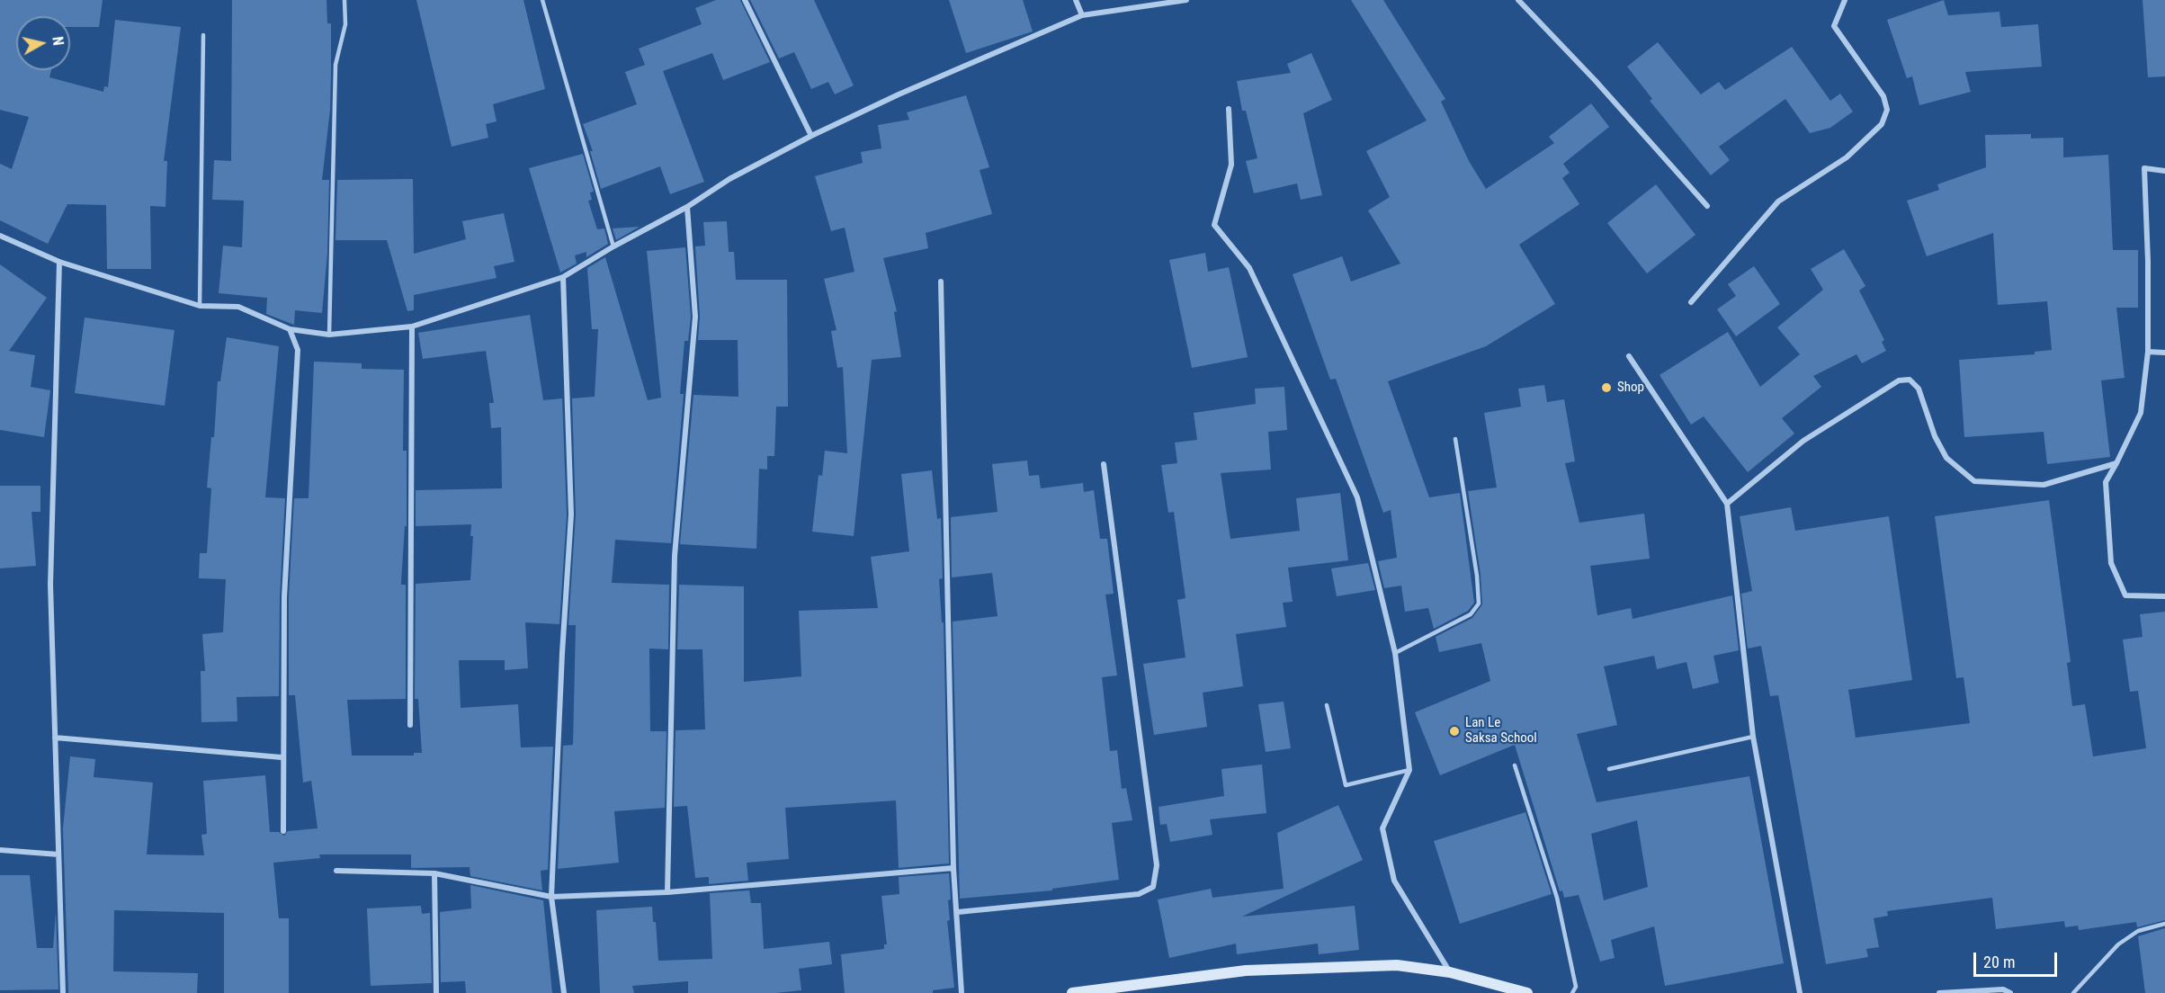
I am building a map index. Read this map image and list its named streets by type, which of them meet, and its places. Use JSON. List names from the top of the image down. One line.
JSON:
{"places":["Shop","Lan Le Saksa School"],"scale_bar":"20 m","north":"right"}
